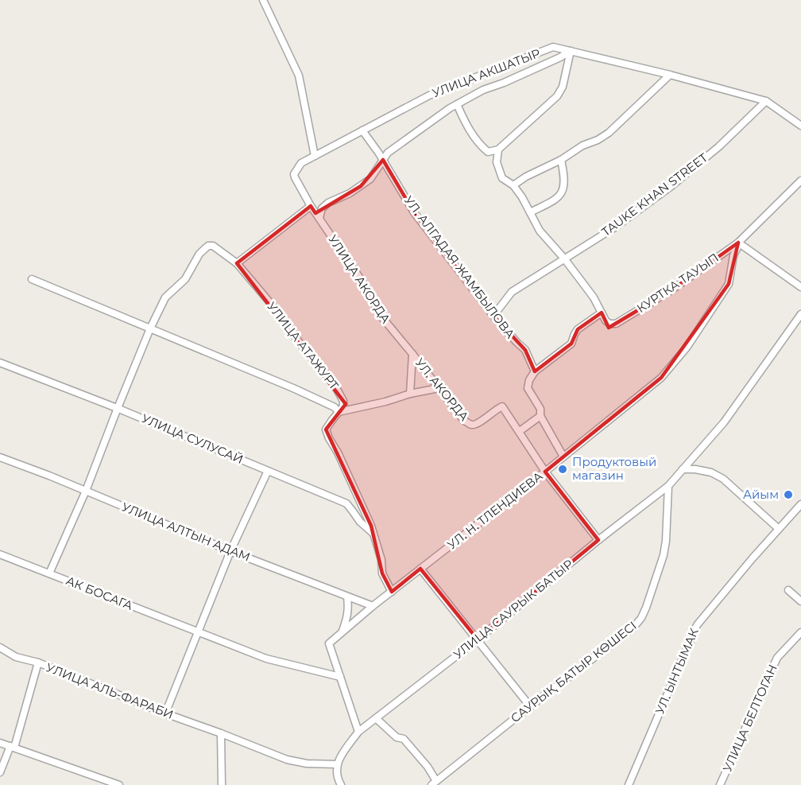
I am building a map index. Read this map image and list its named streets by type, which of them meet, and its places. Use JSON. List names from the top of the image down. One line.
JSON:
{"streets":{"street":["УЛИЦА АКШАТЫР","TAUKE KHAN STREET","УЛ. АЛГАДАЯ ЖАМБЫЛОВА","УЛИЦА АКОРДА","КУРТКА ТАУЫП","УЛИЦА АТАЖУРТ","УЛ. АКОРДА","УЛИЦА СУЛУСАЙ","УЛ. Н. ТЛЕНДИЕВА","УЛИЦА АЛТЫН АДАМ","АК БОСАГА","УЛИЦА САУРЫК БАТЫР","УЛ. ЫНТЫМАК","САУРЫҚ БАТЫР КӨШЕСІ","УЛИЦА АЛЬ-ФАРАБИ","УЛИЦА БЕЛТОГАН"]},"crossings":[["УЛИЦА АКШАТЫР","TAUKE KHAN STREET"],["УЛИЦА АКШАТЫР","УЛ. АЛГАДАЯ ЖАМБЫЛОВА"],["УЛИЦА АКШАТЫР","УЛИЦА АКОРДА"],["TAUKE KHAN STREET","УЛ. АЛГАДАЯ ЖАМБЫЛОВА"],["УЛИЦА АКОРДА","УЛ. АКОРДА"],["КУРТКА ТАУЫП","УЛ. Н. ТЛЕНДИЕВА"],["УЛ. АКОРДА","УЛ. Н. ТЛЕНДИЕВА"],["УЛ. АКОРДА","УЛИЦА САУРЫК БАТЫР"],["УЛ. Н. ТЛЕНДИЕВА","УЛИЦА АЛТЫН АДАМ"],["УЛ. Н. ТЛЕНДИЕВА","АК БОСАГА"],["УЛИЦА САУРЫК БАТЫР","САУРЫҚ БАТЫР КӨШЕСІ"],["УЛИЦА САУРЫК БАТЫР","УЛИЦА АЛЬ-ФАРАБИ"]],"places":["Продуктовый магазин","Айым"]}
